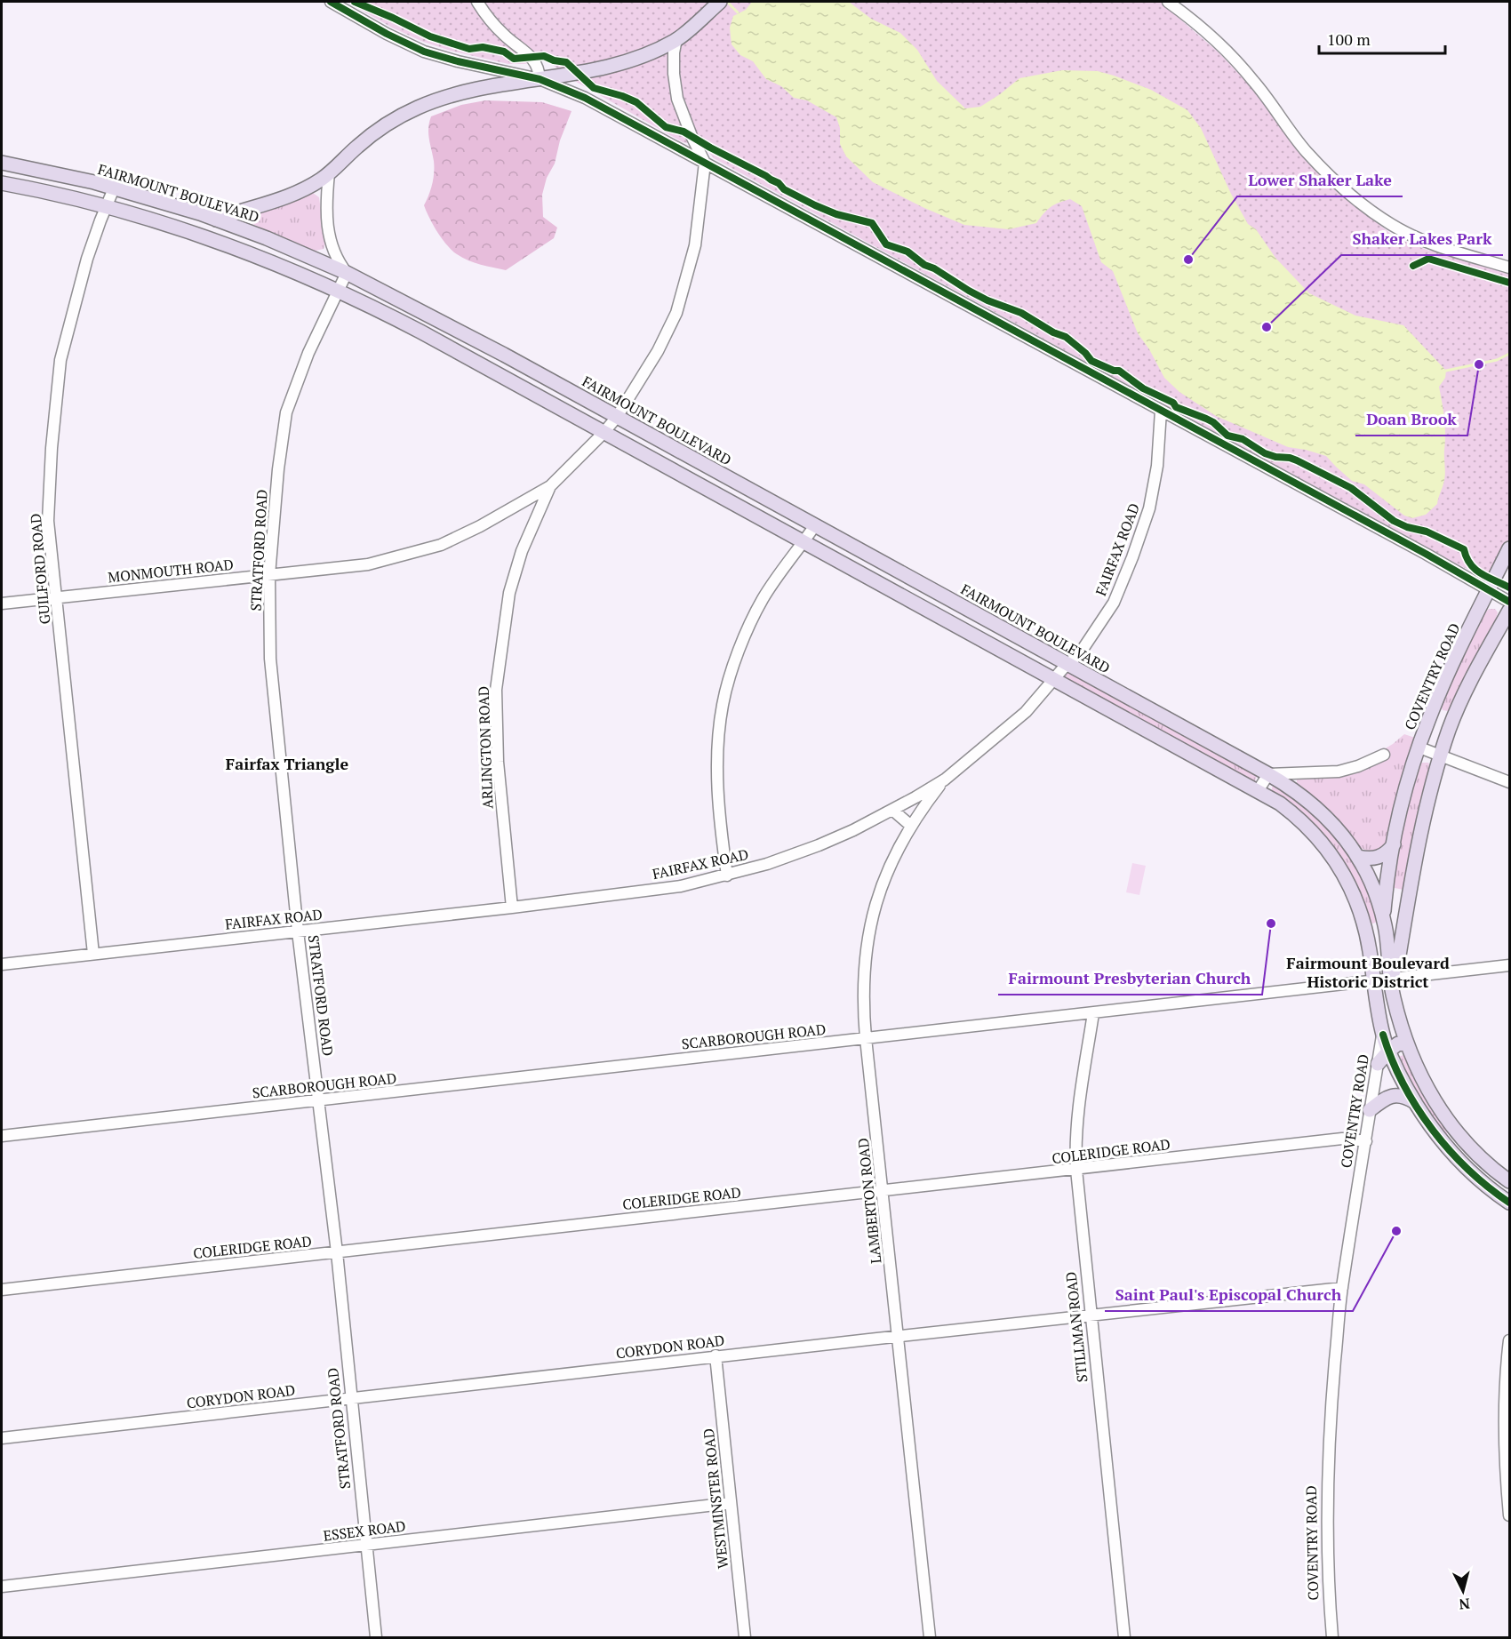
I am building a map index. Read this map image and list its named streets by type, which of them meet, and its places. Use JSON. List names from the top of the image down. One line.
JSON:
{"streets":{"main road":["FAIRMOUNT BOULEVARD","COVENTRY ROAD"],"street":["FAIRFAX ROAD","STRATFORD ROAD","GUILFORD ROAD","MONMOUTH ROAD","ARLINGTON ROAD","SCARBOROUGH ROAD","COLERIDGE ROAD","LAMBERTON ROAD","STILLMAN ROAD","CORYDON ROAD","WESTMINSTER ROAD","ESSEX ROAD"]},"crossings":[["FAIRMOUNT BOULEVARD","FAIRFAX ROAD"],["FAIRMOUNT BOULEVARD","STRATFORD ROAD"],["FAIRMOUNT BOULEVARD","GUILFORD ROAD"],["FAIRMOUNT BOULEVARD","COVENTRY ROAD"],["FAIRMOUNT BOULEVARD","ARLINGTON ROAD"],["FAIRMOUNT BOULEVARD","SCARBOROUGH ROAD"],["FAIRFAX ROAD","STRATFORD ROAD"],["FAIRFAX ROAD","GUILFORD ROAD"],["FAIRFAX ROAD","ARLINGTON ROAD"],["FAIRFAX ROAD","LAMBERTON ROAD"],["STRATFORD ROAD","MONMOUTH ROAD"],["STRATFORD ROAD","SCARBOROUGH ROAD"],["STRATFORD ROAD","COLERIDGE ROAD"],["STRATFORD ROAD","CORYDON ROAD"],["STRATFORD ROAD","ESSEX ROAD"],["GUILFORD ROAD","MONMOUTH ROAD"],["MONMOUTH ROAD","ARLINGTON ROAD"],["COVENTRY ROAD","SCARBOROUGH ROAD"],["COVENTRY ROAD","COLERIDGE ROAD"],["COVENTRY ROAD","CORYDON ROAD"],["SCARBOROUGH ROAD","LAMBERTON ROAD"],["SCARBOROUGH ROAD","STILLMAN ROAD"],["COLERIDGE ROAD","LAMBERTON ROAD"],["COLERIDGE ROAD","STILLMAN ROAD"],["LAMBERTON ROAD","CORYDON ROAD"],["STILLMAN ROAD","CORYDON ROAD"],["CORYDON ROAD","WESTMINSTER ROAD"],["WESTMINSTER ROAD","ESSEX ROAD"]],"districts":["Fairfax Triangle","Fairmount Boulevard Historic District"],"places":["Lower Shaker Lake","Shaker Lakes Park","Doan Brook","Fairmount Presbyterian Church","Saint Paul's Episcopal Church"],"scale_bar":"100 m","north":"bottom"}
